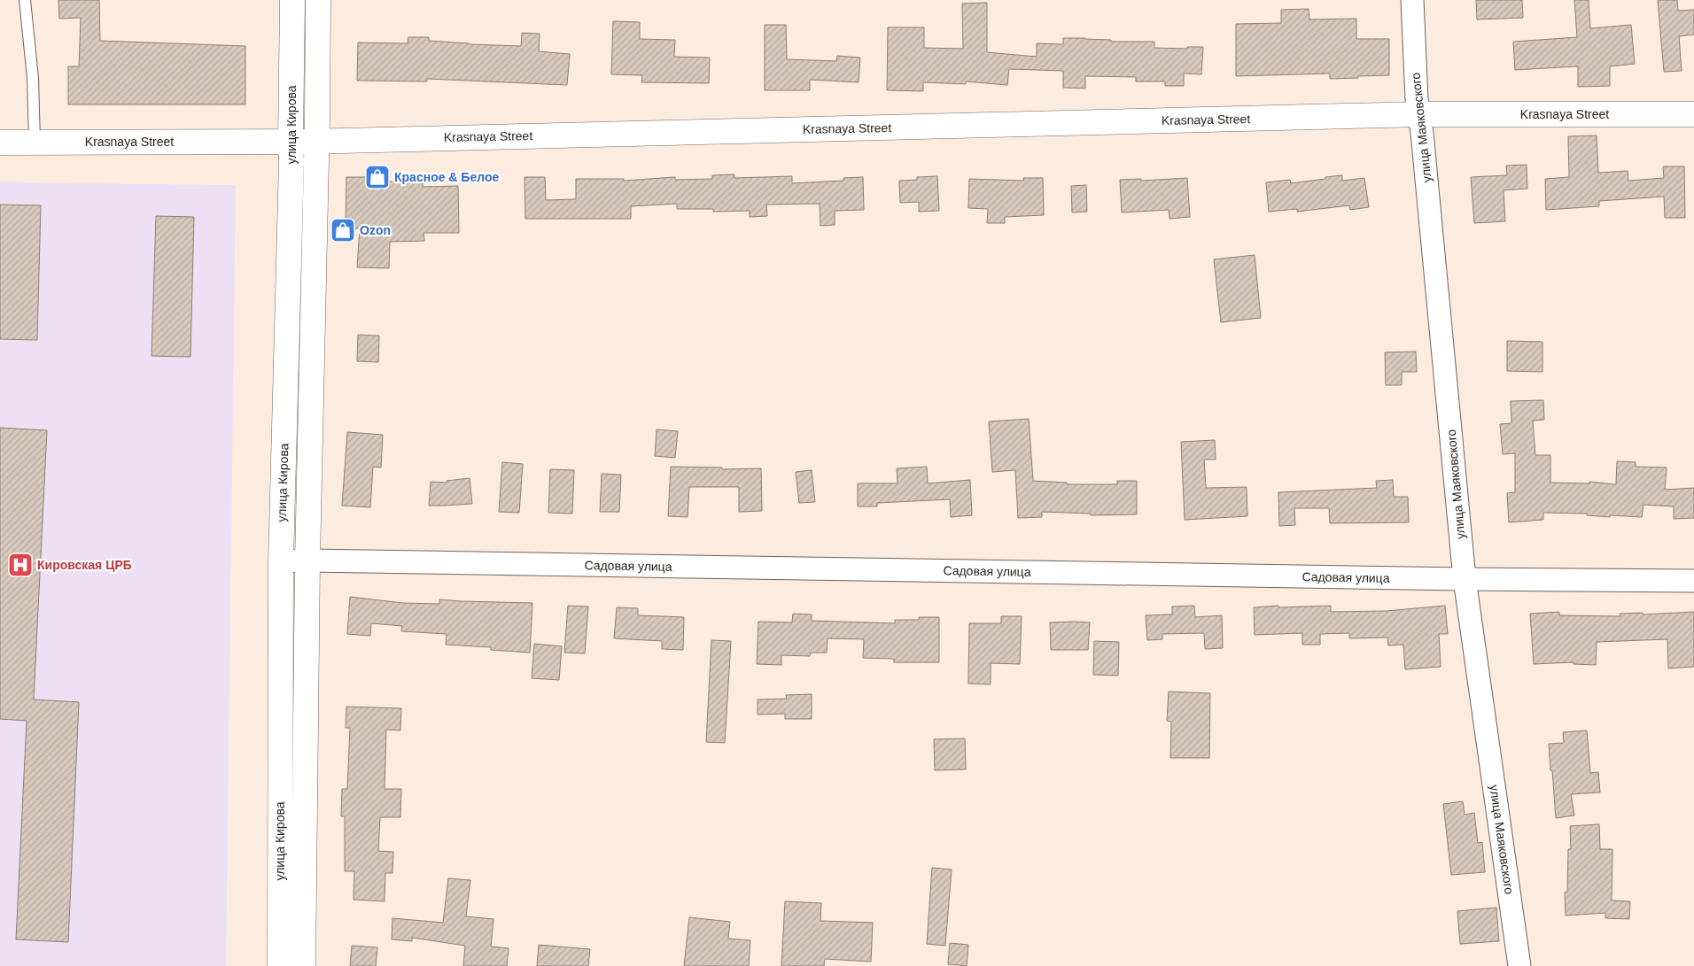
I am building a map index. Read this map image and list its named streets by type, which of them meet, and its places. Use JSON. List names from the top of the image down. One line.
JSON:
{"streets":{"street":["Krasnaya Street","улица Кирова","улица Маяковского","Садовая улица"]},"crossings":[["Krasnaya Street","улица Кирова"],["Krasnaya Street","улица Маяковского"],["улица Кирова","Садовая улица"],["улица Маяковского","Садовая улица"]],"places":{"shop":["Красное & Белое","Ozon"],"hospital":["Кировская ЦРБ"]}}
